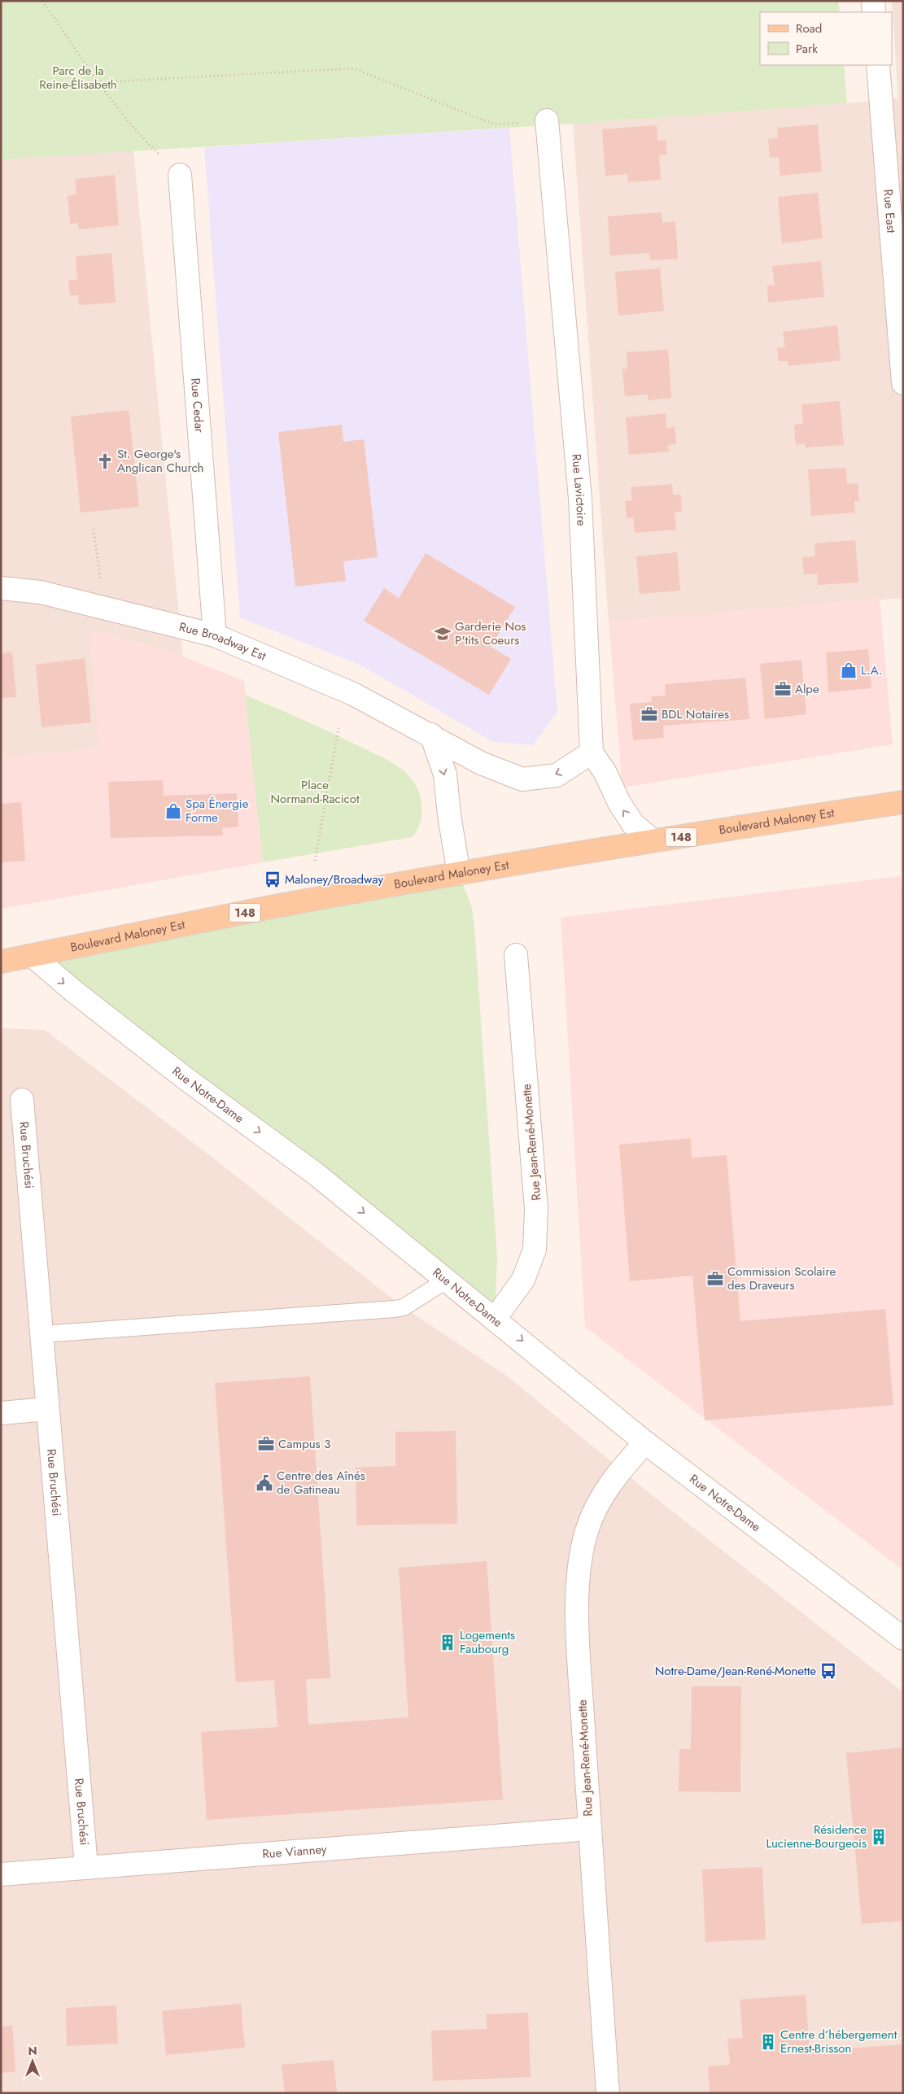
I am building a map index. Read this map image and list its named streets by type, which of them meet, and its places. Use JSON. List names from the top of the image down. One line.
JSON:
{"streets":{"main road":["Boulevard Maloney Est","148"],"street":["Rue East","Rue Cedar","Rue Lavictoire","Rue Broadway Est","Rue Notre-Dame","Rue Jean-René-Monette","Rue Bruchési","Rue Vianney"]},"crossings":[["Rue Cedar","Rue Broadway Est"],["Rue Lavictoire","Rue Broadway Est"],["Boulevard Maloney Est","Rue Notre-Dame"],["Rue Notre-Dame","Rue Jean-René-Monette"],["Rue Jean-René-Monette","Rue Vianney"],["Rue Bruchési","Rue Vianney"]],"one_way":["Rue Notre-Dame"],"parks":["Parc de la Reine-Élisabeth","Place Normand-Racicot"],"places":{"church":["St. George's Anglican Church"],"school or university":["Garderie Nos P'tits Coeurs"],"shop":["L.A.","Spa Énergie Forme"],"office":["Alpe","BDL Notaires","Commission Scolaire des Draveurs","Campus 3"],"bus stop":["Maloney/Broadway","Notre-Dame/Jean-René-Monette"],"public building":["Centre des Aînés de Gatineau"],"building":["Logements Faubourg","Résidence Lucienne-Bourgeois","Centre d’hébergement Ernest-Brisson"]},"legend":["Road","Park"],"north":"top"}
